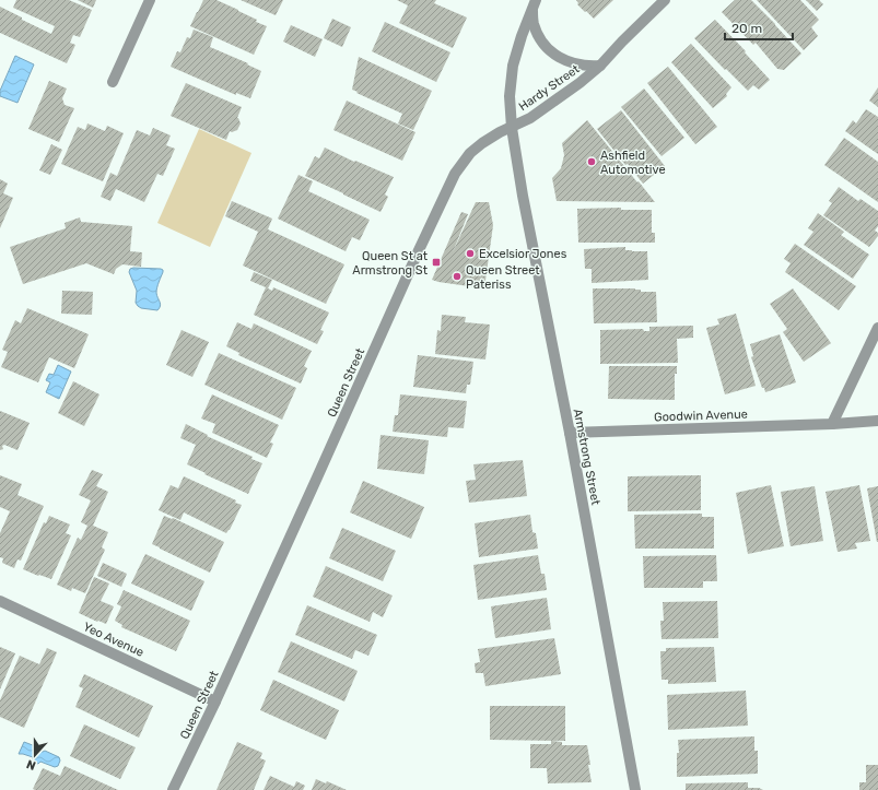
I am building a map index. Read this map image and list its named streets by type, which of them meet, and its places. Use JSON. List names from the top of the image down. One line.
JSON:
{"streets":{"street":["Hardy Street","Queen Street","Goodwin Avenue","Armstrong Street","Yeo Avenue"]},"crossings":[["Hardy Street","Queen Street"],["Hardy Street","Armstrong Street"],["Queen Street","Armstrong Street"],["Queen Street","Yeo Avenue"],["Goodwin Avenue","Armstrong Street"]],"places":{"other":["Ashfield Automotive","Excelsior Jones","Queen Street Pateriss"],"transit":["Queen St at Armstrong St"]},"scale_bar":"20 m","north":"bottom"}
